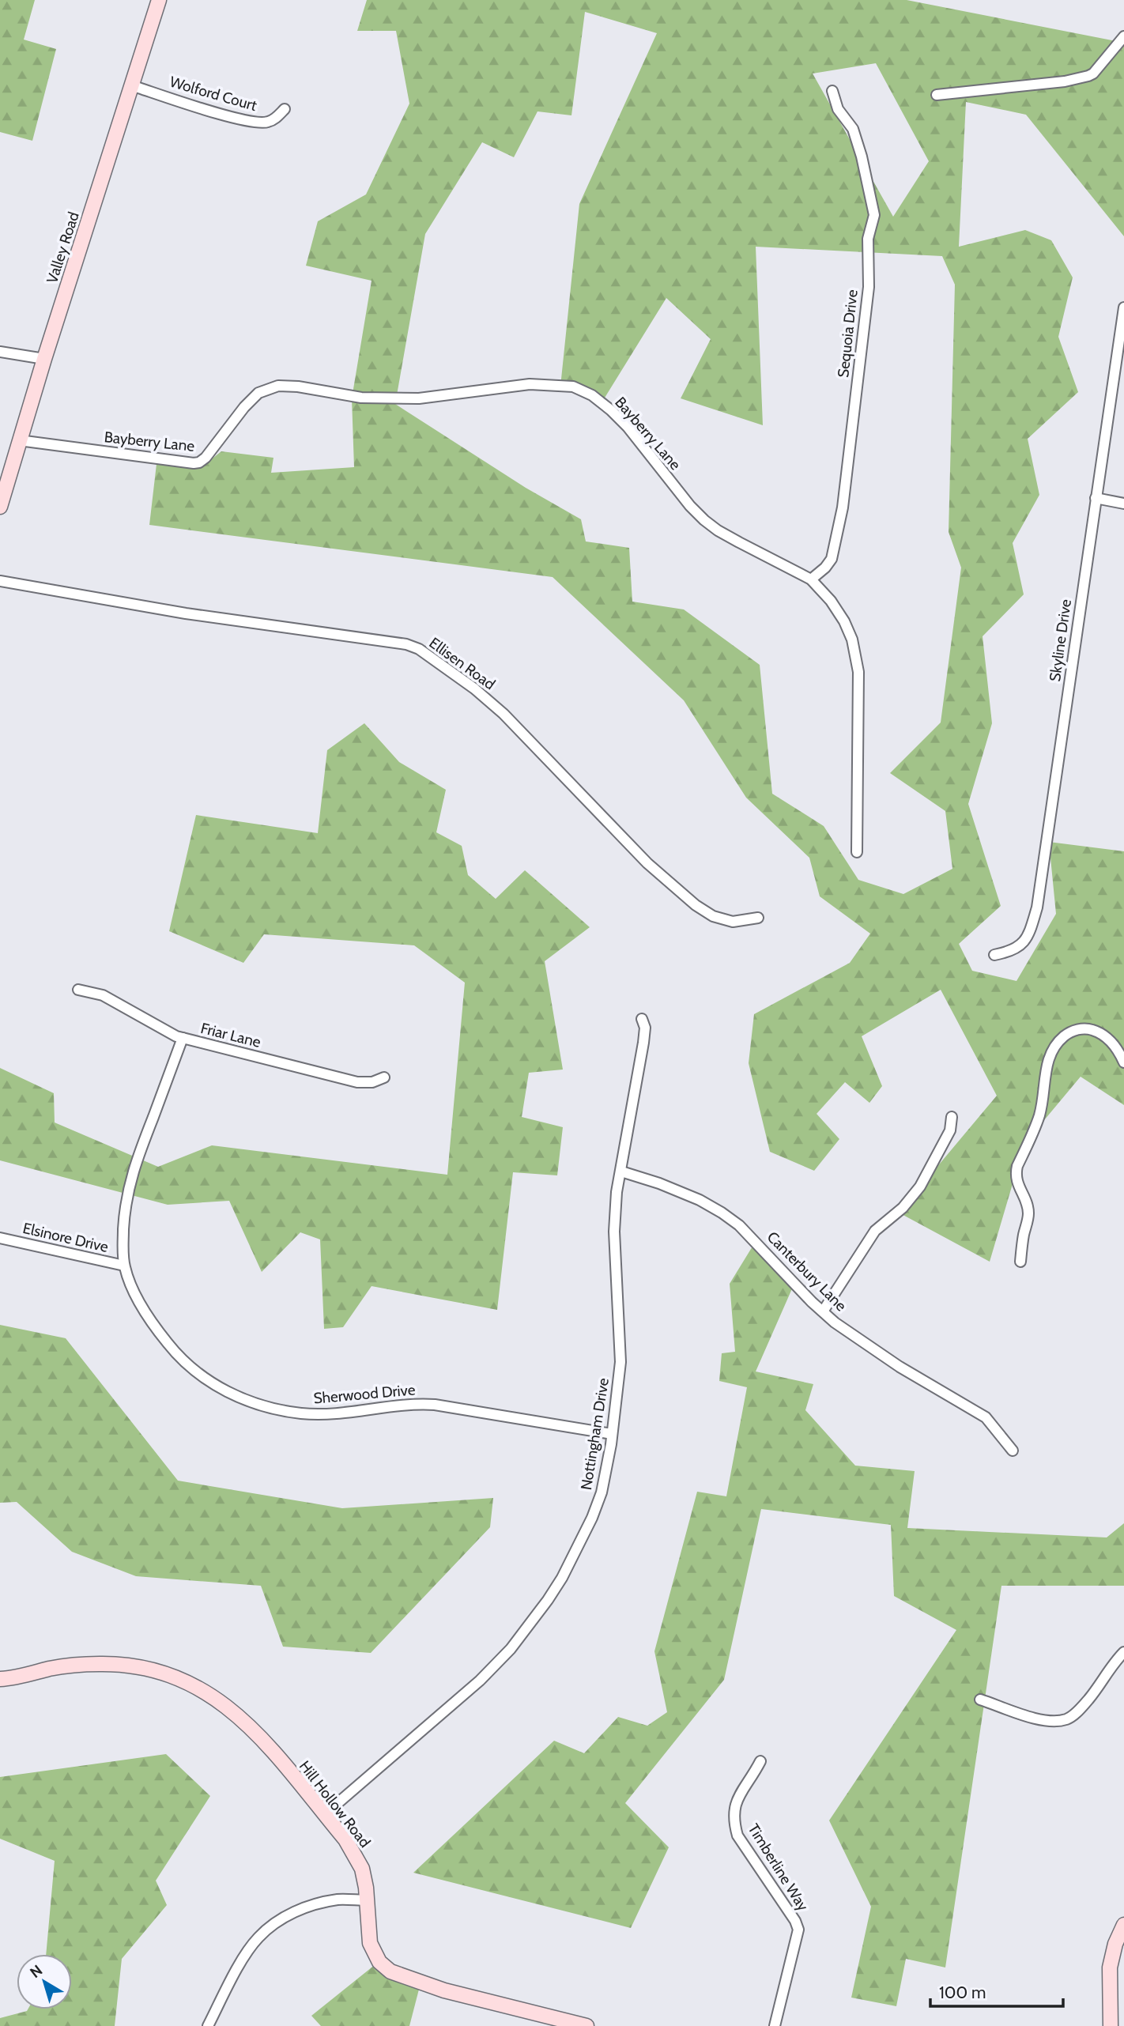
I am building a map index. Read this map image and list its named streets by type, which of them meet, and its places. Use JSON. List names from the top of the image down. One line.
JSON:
{"streets":{"street":["Wolford Court","Valley Road","Sequoia Drive","Bayberry Lane","Skyline Drive","Ellisen Road","Friar Lane","Elsinore Drive","Canterbury Lane","Sherwood Drive","Nottingham Drive","Hill Hollow Road","Timberline Way"]},"crossings":[["Wolford Court","Valley Road"],["Valley Road","Bayberry Lane"],["Sequoia Drive","Bayberry Lane"],["Friar Lane","Sherwood Drive"],["Elsinore Drive","Sherwood Drive"],["Canterbury Lane","Nottingham Drive"],["Sherwood Drive","Nottingham Drive"],["Nottingham Drive","Hill Hollow Road"]],"scale_bar":"100 m","north":"top left"}
